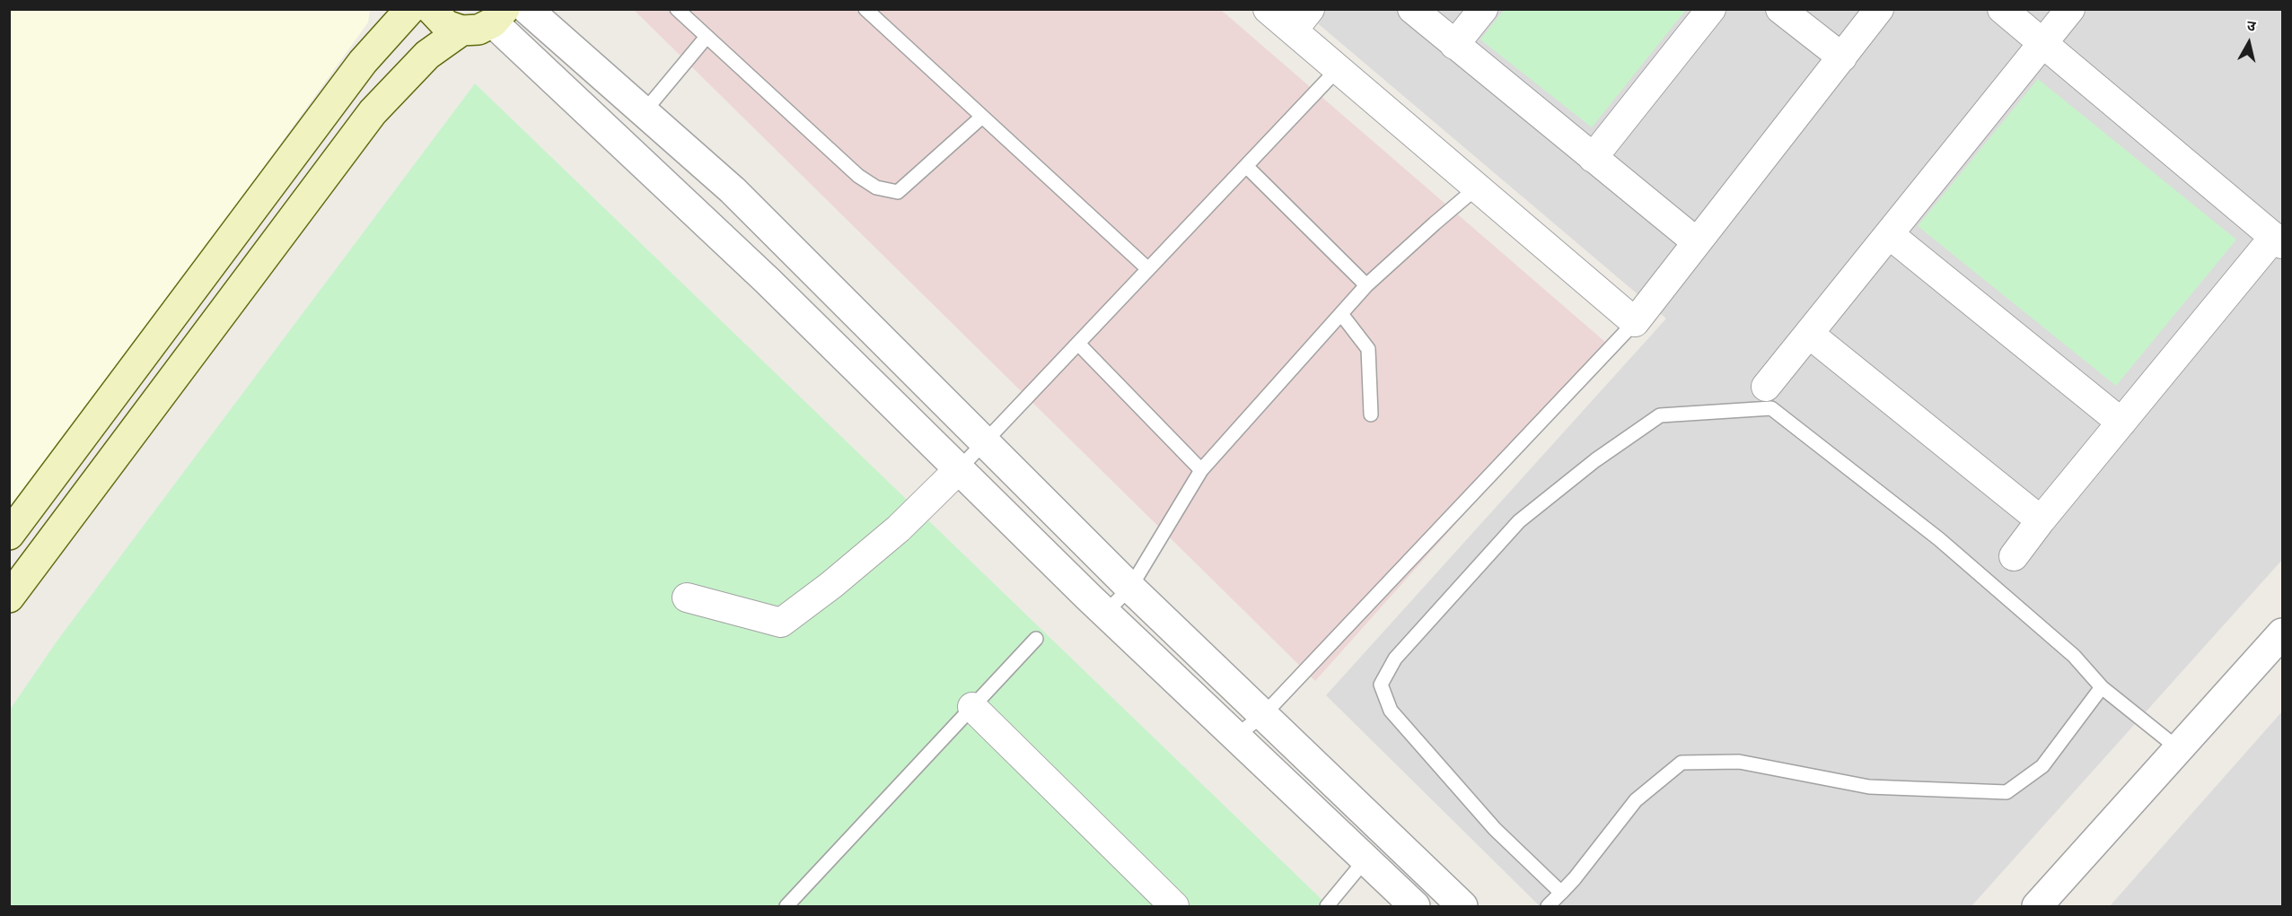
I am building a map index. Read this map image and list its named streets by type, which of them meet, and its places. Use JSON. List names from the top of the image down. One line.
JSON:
{"north":"top"}
